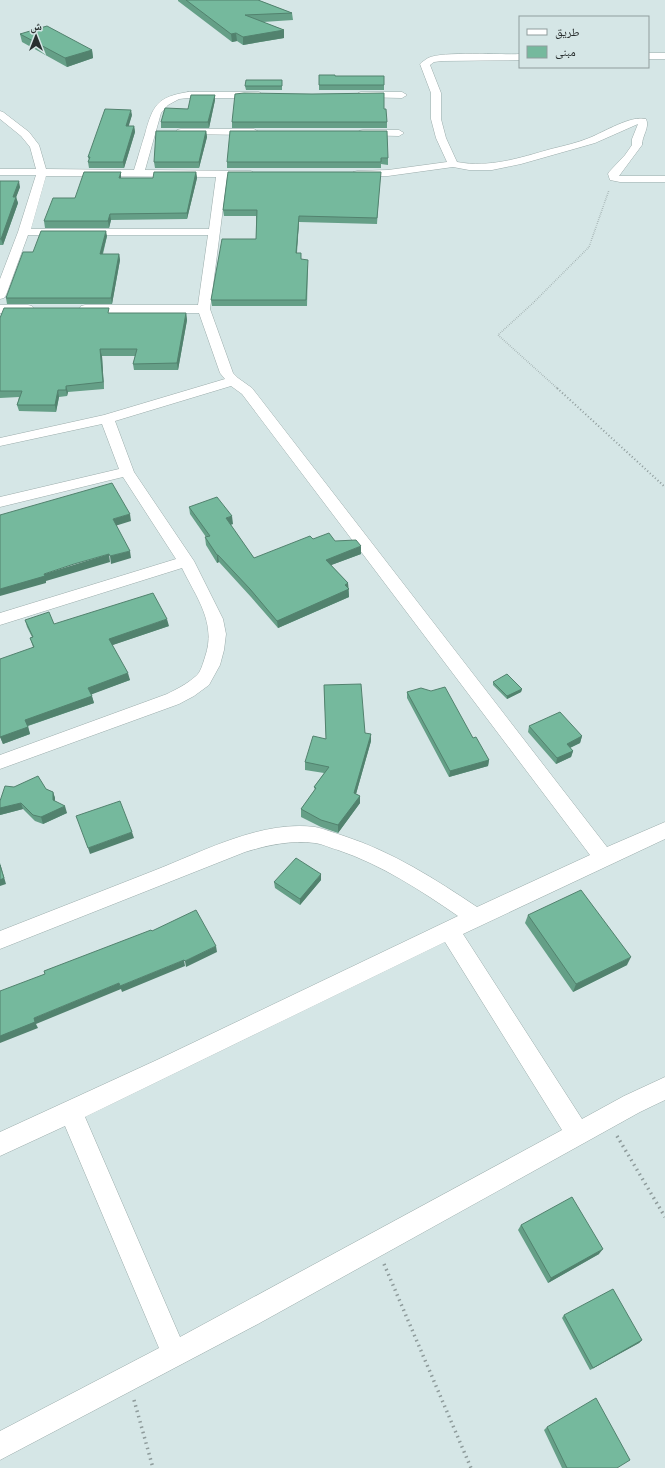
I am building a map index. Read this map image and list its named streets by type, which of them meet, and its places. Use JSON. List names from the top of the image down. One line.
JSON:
{"legend":["طريق","مبنى"],"north":"top"}
